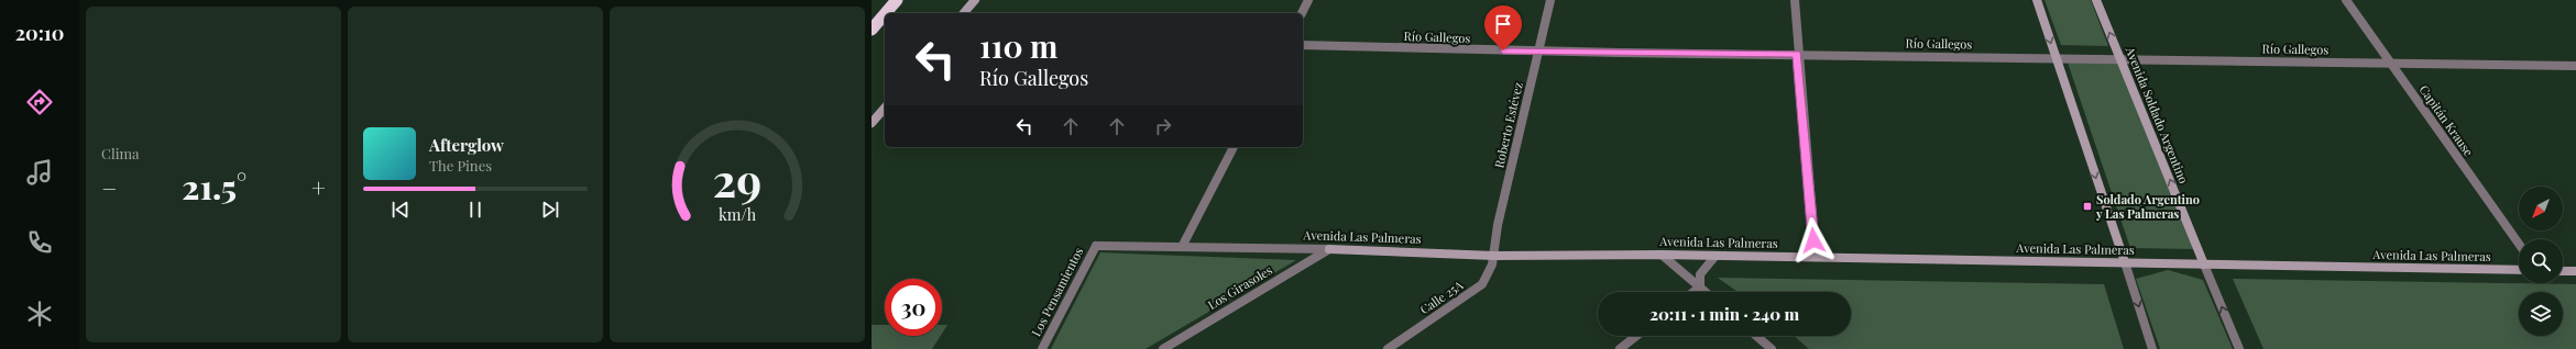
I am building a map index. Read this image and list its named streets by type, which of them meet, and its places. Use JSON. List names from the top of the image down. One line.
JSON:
{"streets":{"main road":["Avenida Soldado Argentino","Avenida Las Palmeras"],"street":["Río Gallegos","Capitán Krause","Roberto Estévez","Los Girasoles","Los Pensamientos","Calle 25A"]},"crossings":[["Río Gallegos","Avenida Soldado Argentino"],["Río Gallegos","Capitán Krause"],["Río Gallegos","Roberto Estévez"],["Avenida Soldado Argentino","Avenida Las Palmeras"],["Roberto Estévez","Avenida Las Palmeras"],["Roberto Estévez","Calle 25A"],["Avenida Las Palmeras","Los Girasoles"],["Avenida Las Palmeras","Los Pensamientos"],["Avenida Las Palmeras","Calle 25A"]],"places":{"transit":["Soldado Argentino y Las Palmeras"]},"north":"bottom left","page":{"tabs":"20:10","tile":"Clima","turn":["110 m","Río Gallegos"],"song":["Afterglow","The Pines"],"heat":["−","21.5°","+"],"limit":"30","trip":"20:11 · 1 min · 240 m","gauge":["29","km/h"]}}
